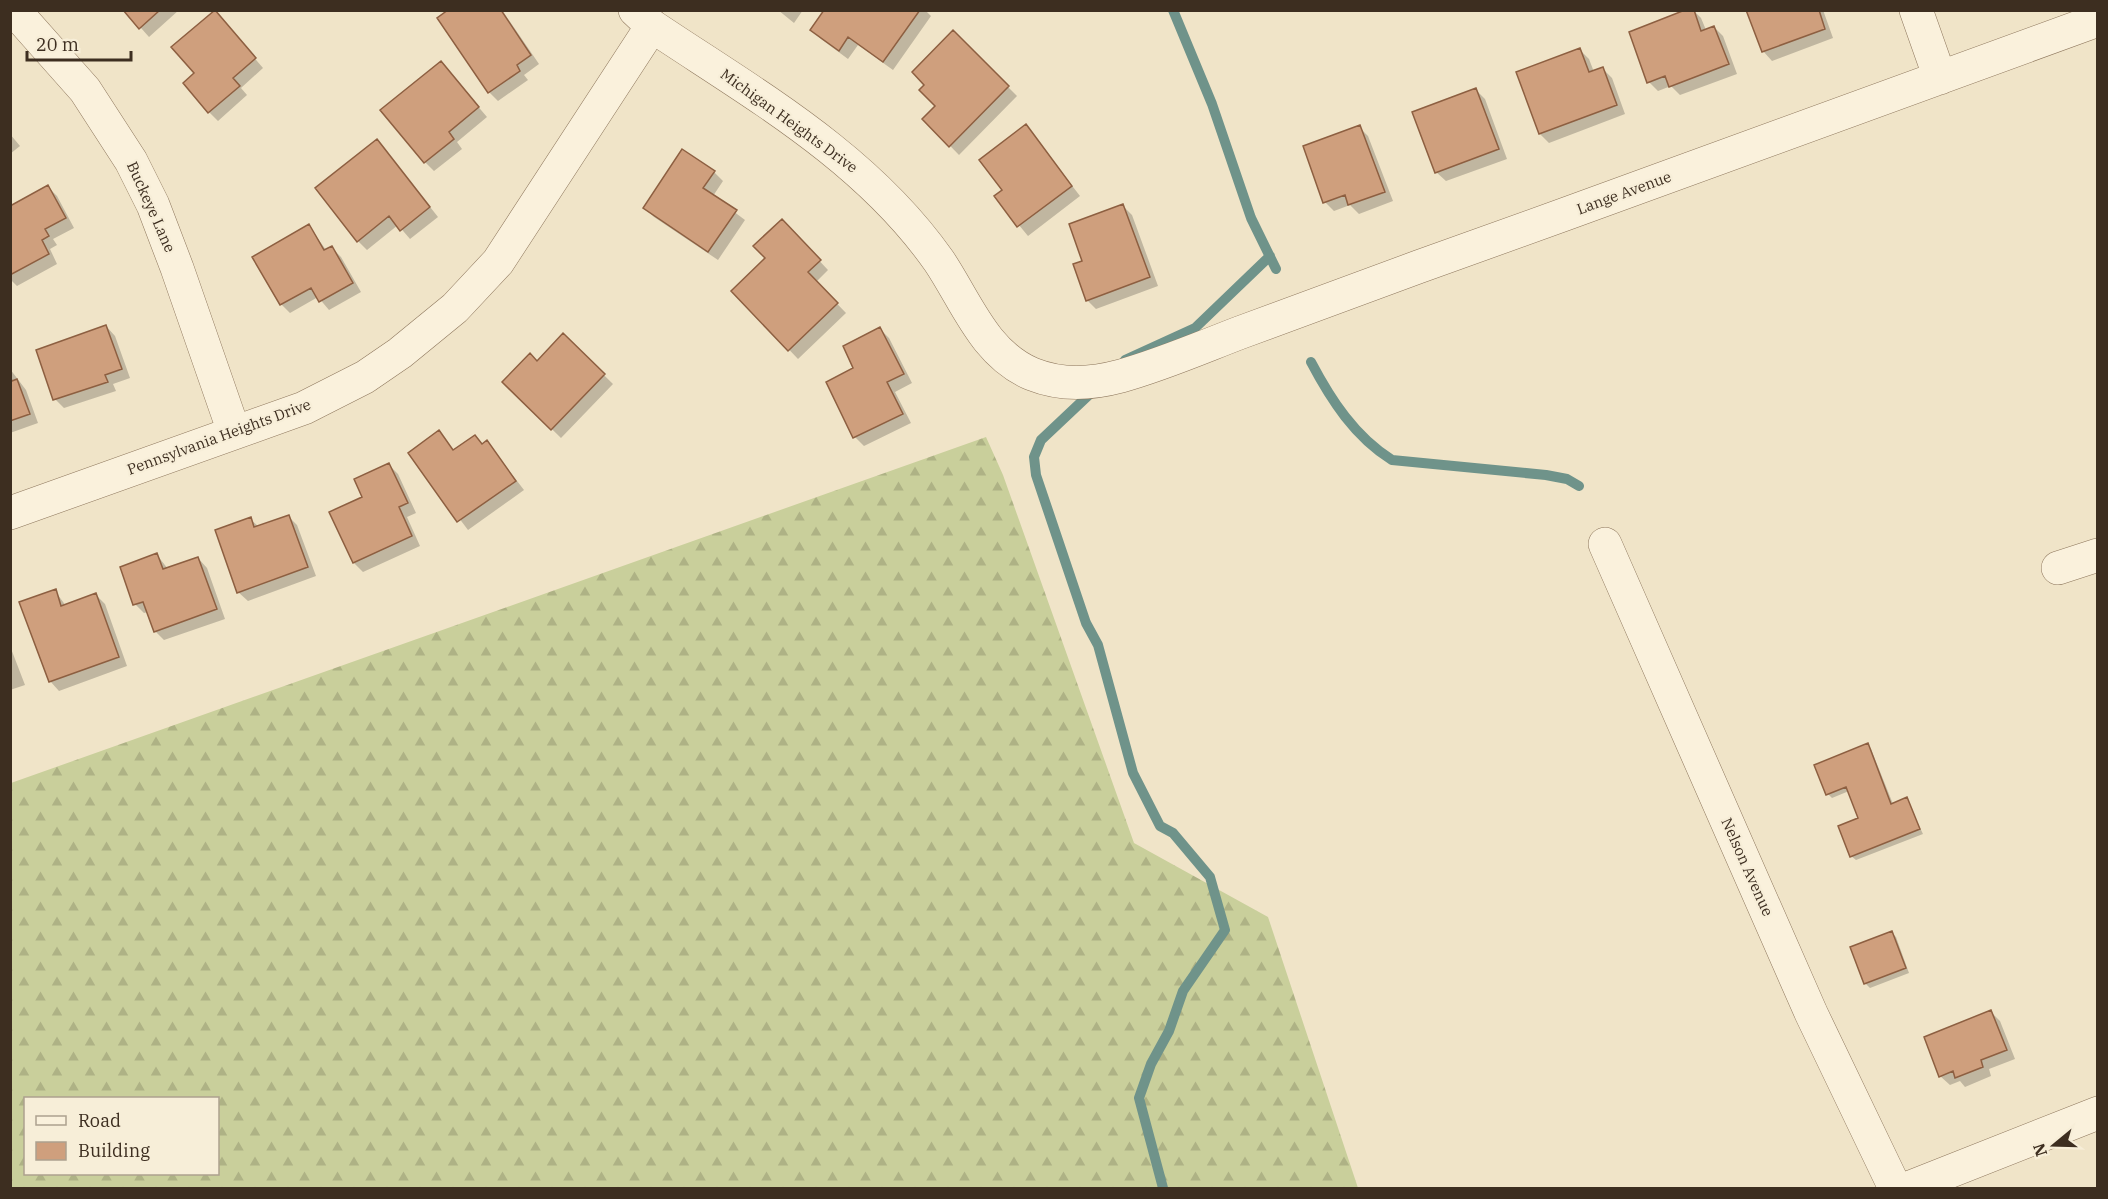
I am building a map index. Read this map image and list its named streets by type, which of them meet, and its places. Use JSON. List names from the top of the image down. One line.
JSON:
{"streets":{"street":["Michigan Heights Drive","Lange Avenue","Buckeye Lane","Pennsylvania Heights Drive","Nelson Avenue"]},"crossings":[["Michigan Heights Drive","Lange Avenue"],["Michigan Heights Drive","Pennsylvania Heights Drive"],["Buckeye Lane","Pennsylvania Heights Drive"]],"legend":["Road","Building"],"scale_bar":"20 m","north":"left"}
